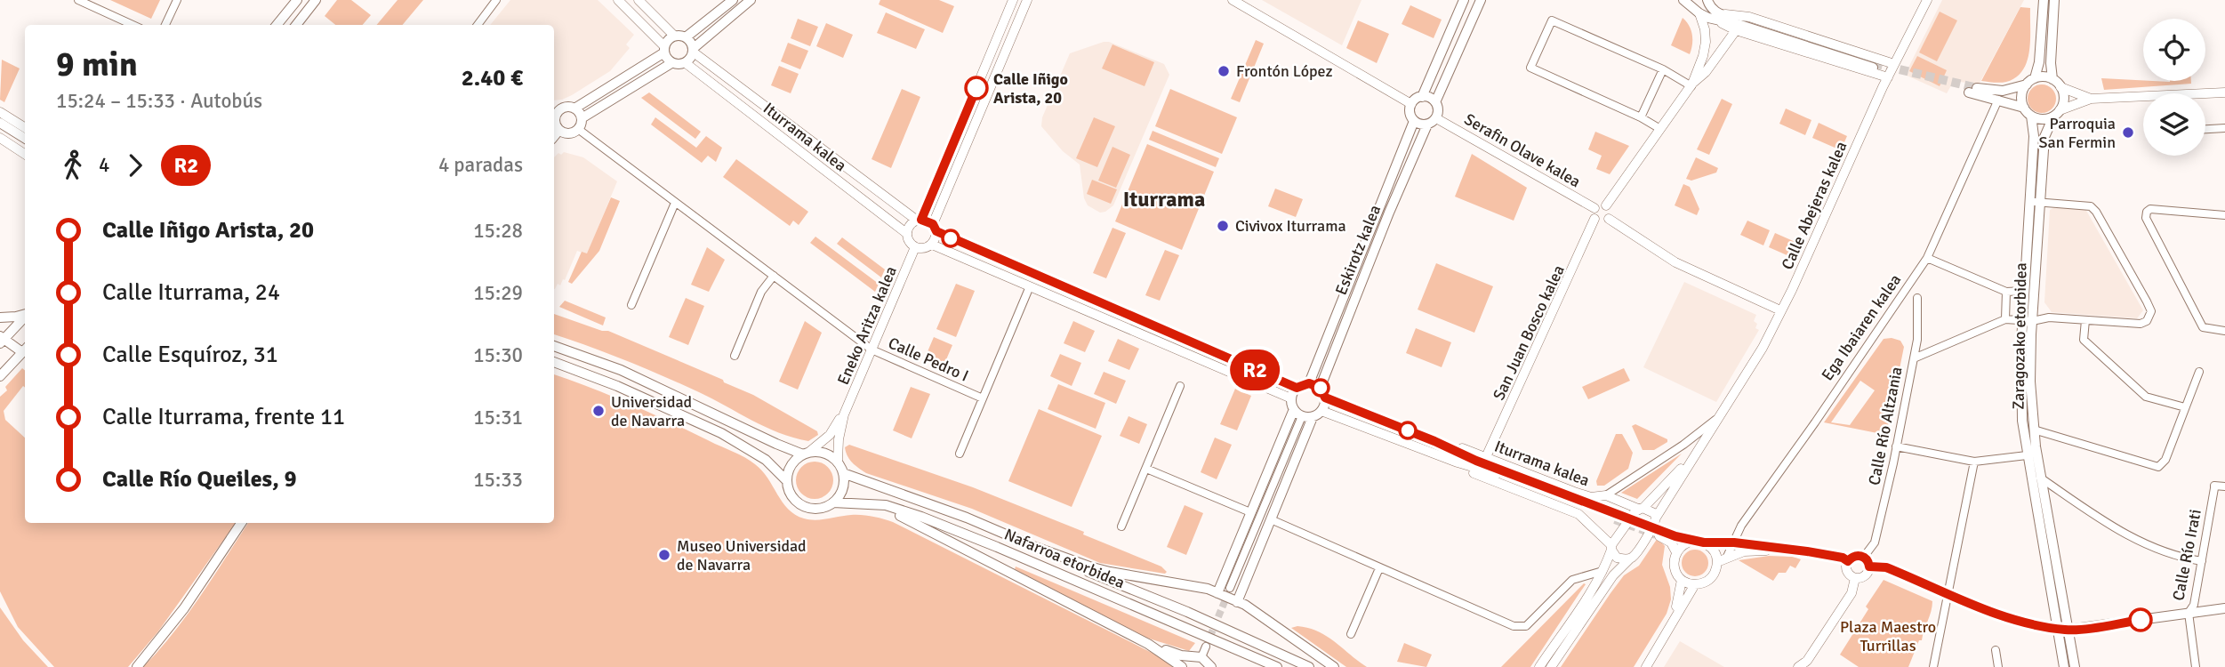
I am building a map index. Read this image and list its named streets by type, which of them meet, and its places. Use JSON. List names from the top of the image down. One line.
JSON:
{"streets":{"main road":["Eskirotz kalea","Zaragozako etorbidea","Nafarroa etorbidea"],"street":["Iturrama kalea","Serafin Olave kalea","Calle Abejeras kalea","Eneko Aritza kalea","Ega Ibaiaren kalea","San Juan Bosco kalea","Calle Pedro I","Calle Río Altzania","Calle Río Irati"]},"crossings":[["Iturrama kalea","Calle Abejeras kalea"],["Iturrama kalea","Eskirotz kalea"],["Iturrama kalea","Eneko Aritza kalea"],["Iturrama kalea","San Juan Bosco kalea"],["Serafin Olave kalea","Eskirotz kalea"],["Serafin Olave kalea","San Juan Bosco kalea"],["Eneko Aritza kalea","Calle Pedro I"],["Eneko Aritza kalea","Nafarroa etorbidea"]],"districts":["Iturrama"],"parks":["Plaza Maestro Turrillas"],"places":["Frontón López","Calle Iñigo Arista, 20","Parroquia San Fermin","Civivox Iturrama","Universidad de Navarra","Museo Universidad de Navarra"],"lines":["bus line R2"],"page":{"on_map":"R2","heading":["9 min","15:24 – 15:33 · Autobús","2.40 €"],"legs":["4","R2","4 paradas"],"list":[{"name":"Calle Iñigo Arista, 20","value":"15:28"},{"name":"Calle Iturrama, 24","value":"15:29"},{"name":"Calle Esquíroz, 31","value":"15:30"},{"name":"Calle Iturrama, frente 11","value":"15:31"},{"name":"Calle Río Queiles, 9","value":"15:33"}]}}
